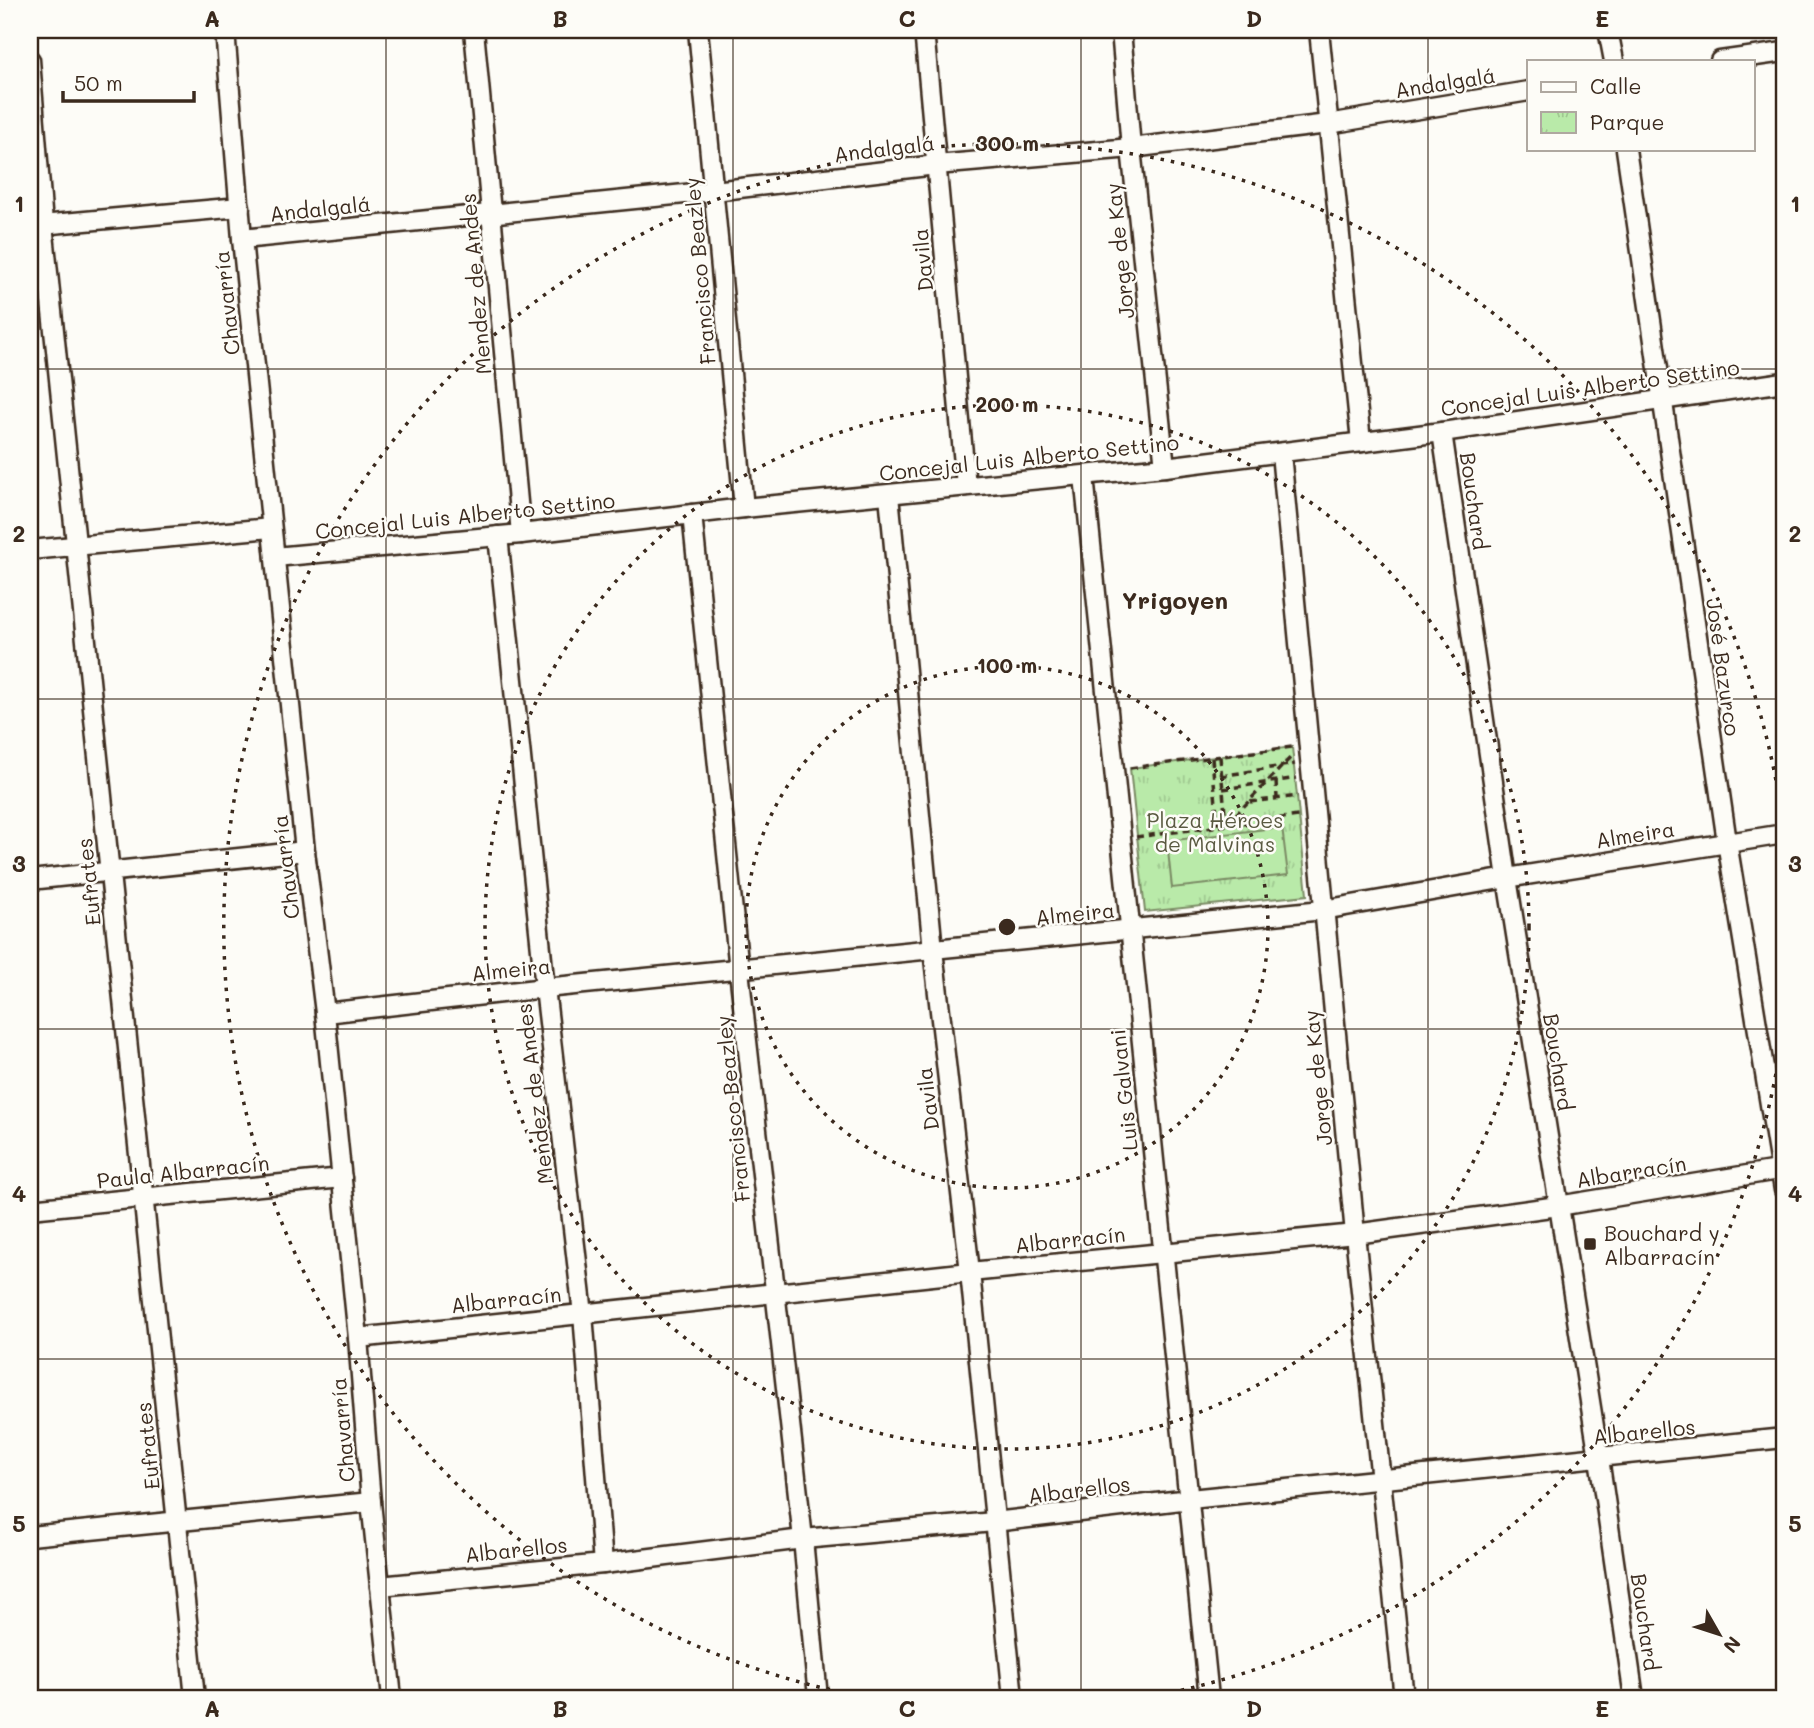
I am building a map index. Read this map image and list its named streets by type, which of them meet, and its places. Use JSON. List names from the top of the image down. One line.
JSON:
{"streets":{"street":["Andalgalá","Jorge de Kay","Davila","Francisco Beazley","Mendez de Andes","Chavarría","Concejal Luis Alberto Settino","Bouchard","José Bazurco","Almeira","Eufrates","Luis Galvani","Paula Albarracín","Albarracín","Albarellos"]},"crossings":[["Andalgalá","Jorge de Kay"],["Andalgalá","Davila"],["Andalgalá","Francisco Beazley"],["Andalgalá","Mendez de Andes"],["Andalgalá","Chavarría"],["Andalgalá","Eufrates"],["Jorge de Kay","Concejal Luis Alberto Settino"],["Jorge de Kay","Almeira"],["Jorge de Kay","Albarracín"],["Jorge de Kay","Albarellos"],["Davila","Concejal Luis Alberto Settino"],["Davila","Almeira"],["Davila","Albarracín"],["Davila","Albarellos"],["Francisco Beazley","Concejal Luis Alberto Settino"],["Francisco Beazley","Almeira"],["Francisco Beazley","Albarracín"],["Francisco Beazley","Albarellos"],["Mendez de Andes","Concejal Luis Alberto Settino"],["Mendez de Andes","Almeira"],["Mendez de Andes","Albarracín"],["Mendez de Andes","Albarellos"],["Chavarría","Concejal Luis Alberto Settino"],["Chavarría","Almeira"],["Chavarría","Paula Albarracín"],["Chavarría","Albarracín"],["Chavarría","Albarellos"],["Concejal Luis Alberto Settino","Bouchard"],["Concejal Luis Alberto Settino","José Bazurco"],["Concejal Luis Alberto Settino","Luis Galvani"],["Bouchard","Almeira"],["Bouchard","Albarracín"],["Bouchard","Albarellos"],["José Bazurco","Almeira"],["José Bazurco","Albarracín"],["Almeira","Luis Galvani"],["Eufrates","Paula Albarracín"],["Luis Galvani","Albarracín"],["Luis Galvani","Albarellos"]],"districts":["Yrigoyen"],"parks":["Plaza Héroes de Malvinas"],"places":{"transit":["Bouchard y Albarracín"]},"legend":["Calle","Parque"],"scale_bar":"50 m","north":"bottom right","grid":{"columns":["A","B","C","D","E"],"rows":["1","2","3","4","5"]},"rings":["300 m","200 m","100 m"]}
